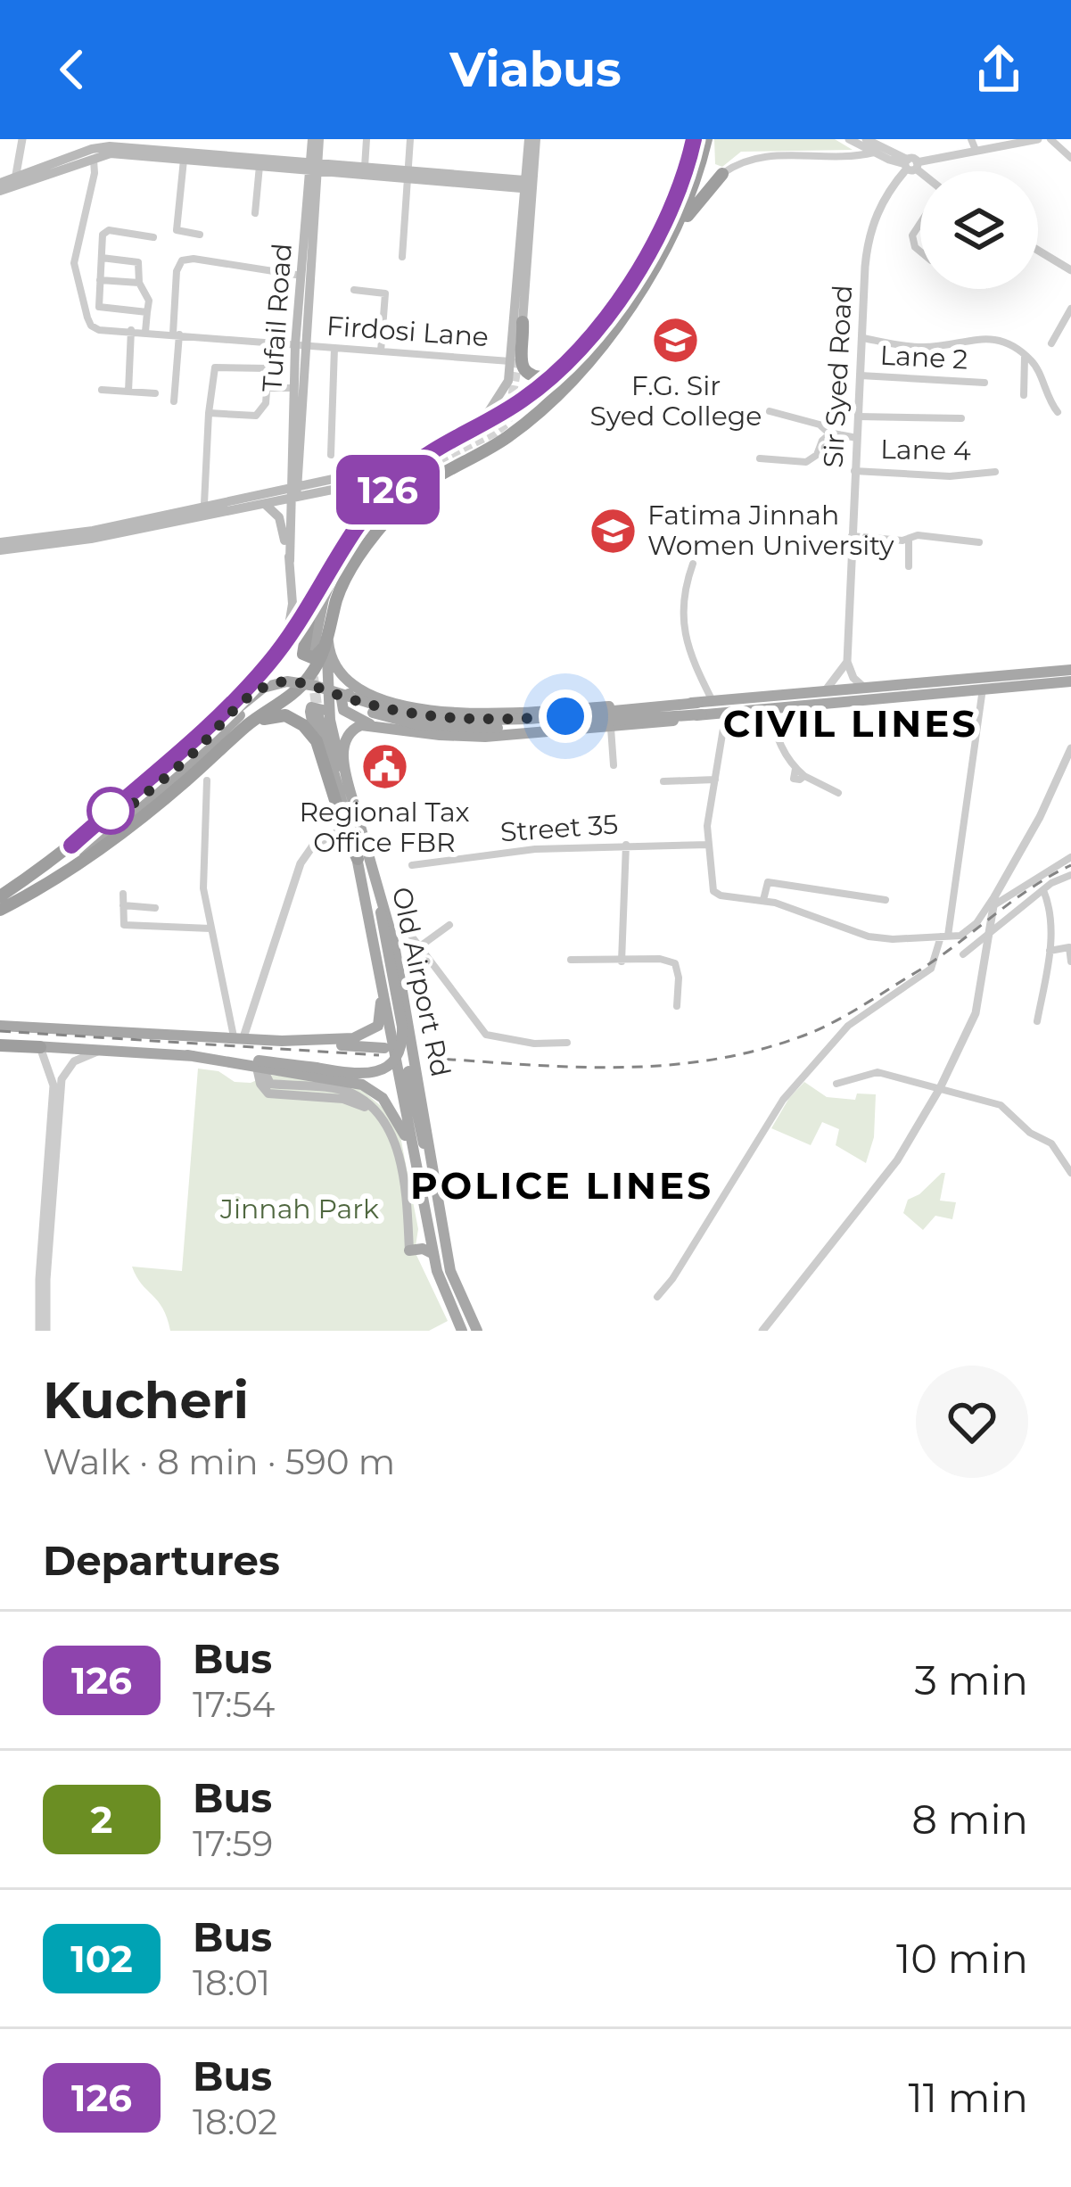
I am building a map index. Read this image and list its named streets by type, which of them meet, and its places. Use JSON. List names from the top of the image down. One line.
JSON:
{"streets":{"main road":["Tufail Road","Old Airport Rd"],"street":["Firdosi Lane","Lane 2","Sir Syed Road","Lane 4","Street 35"]},"crossings":[["Tufail Road","Firdosi Lane"],["Lane 2","Sir Syed Road"],["Sir Syed Road","Lane 4"]],"districts":["CIVIL LINES","POLICE LINES"],"parks":["Jinnah Park"],"places":{"school or university":["F.G. Sir Syed College","Fatima Jinnah Women University"],"public building":["Regional Tax Office FBR"]},"lines":["bus line 126"],"page":{"header":"Viabus","on_map":"126","heading":[["Kucheri","Walk · 8 min · 590 m"],"Departures"],"list":[{"mark":"126","name":"Bus","note":"17:54","value":"3 min"},{"mark":"2","name":"Bus","note":"17:59","value":"8 min"},{"mark":"102","name":"Bus","note":"18:01","value":"10 min"},{"mark":"126","name":"Bus","note":"18:02","value":"11 min"}]}}
